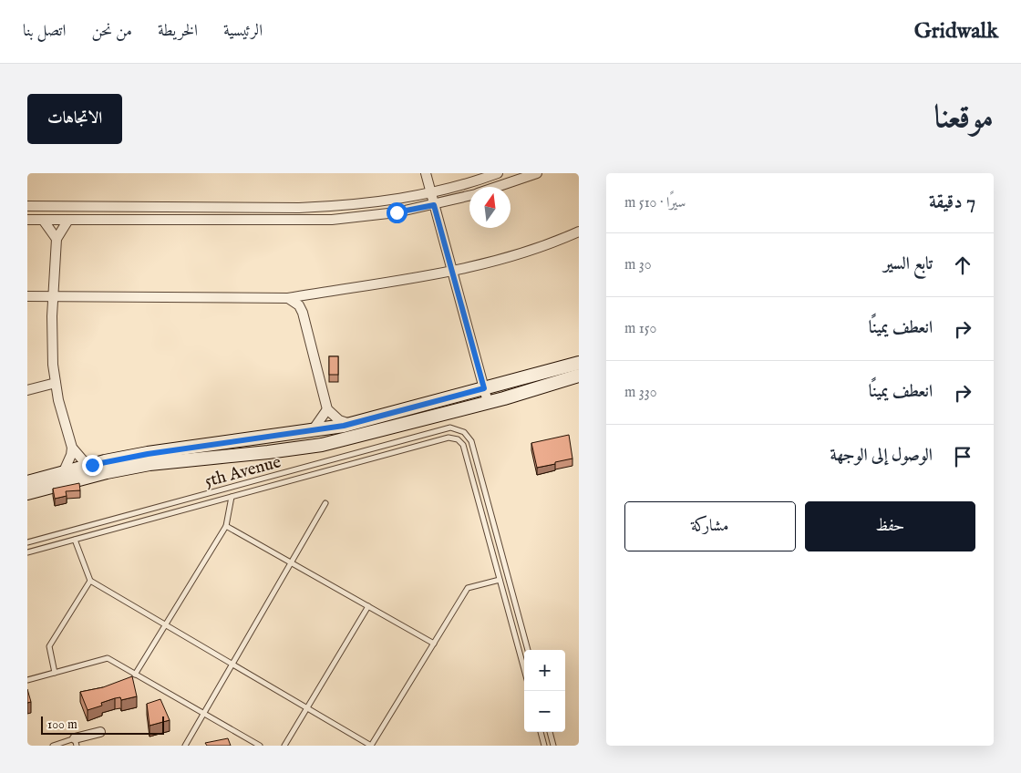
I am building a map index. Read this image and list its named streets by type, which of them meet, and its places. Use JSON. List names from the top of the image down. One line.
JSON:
{"streets":{"lane":["5th Avenue"]},"scale_bar":"100 m","north":"top","page":{"header":"Gridwalk","nav":["الرئيسية","الخريطة","من نحن","اتصل بنا"],"title":"موقعنا","buttons":["الاتجاهات",["حفظ","مشاركة"]],"heading":["7 دقيقة","سيرًا · 510 m"],"list":[["تابع السير","30 m"],["انعطف يمينًا","150 m"],["انعطف يمينًا","330 m"],"الوصول إلى الوجهة"],"map_buttons":["+","−"],"scale":"100 m"}}
